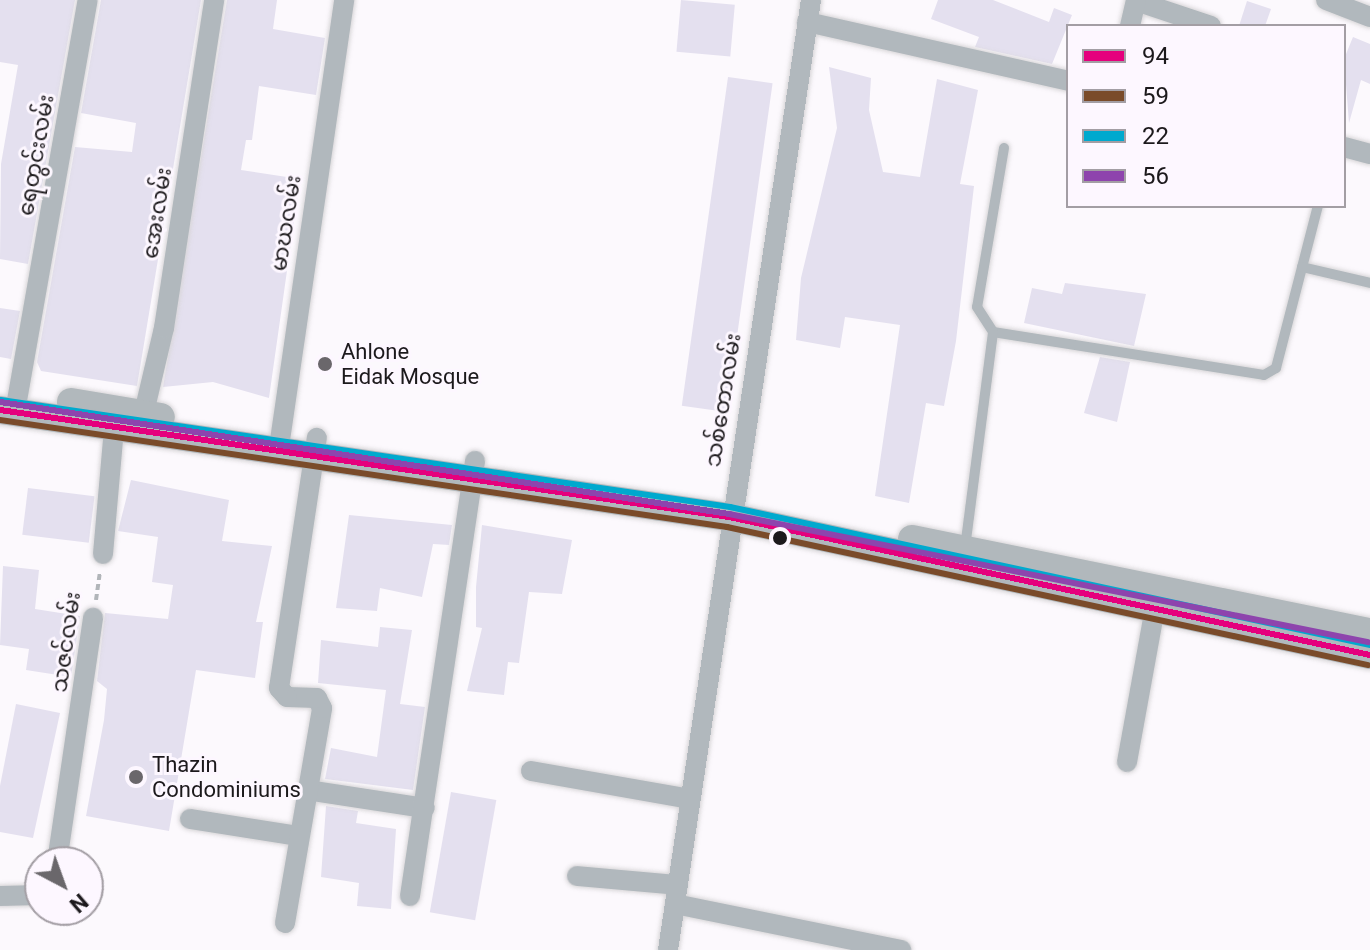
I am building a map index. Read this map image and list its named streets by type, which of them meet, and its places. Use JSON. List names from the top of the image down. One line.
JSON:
{"streets":{"street":["ရေတွင်းလမ်း","အေးလမ်း","မာဃလမ်း","သစ်တောလမ်း","သဇင်လမ်း"]},"places":["Ahlone Eidak Mosque","Thazin Condominiums"],"lines":["transit line 22","transit line 56","transit line 94","transit line 59"],"legend":["94","59","22","56"],"north":"bottom right"}
